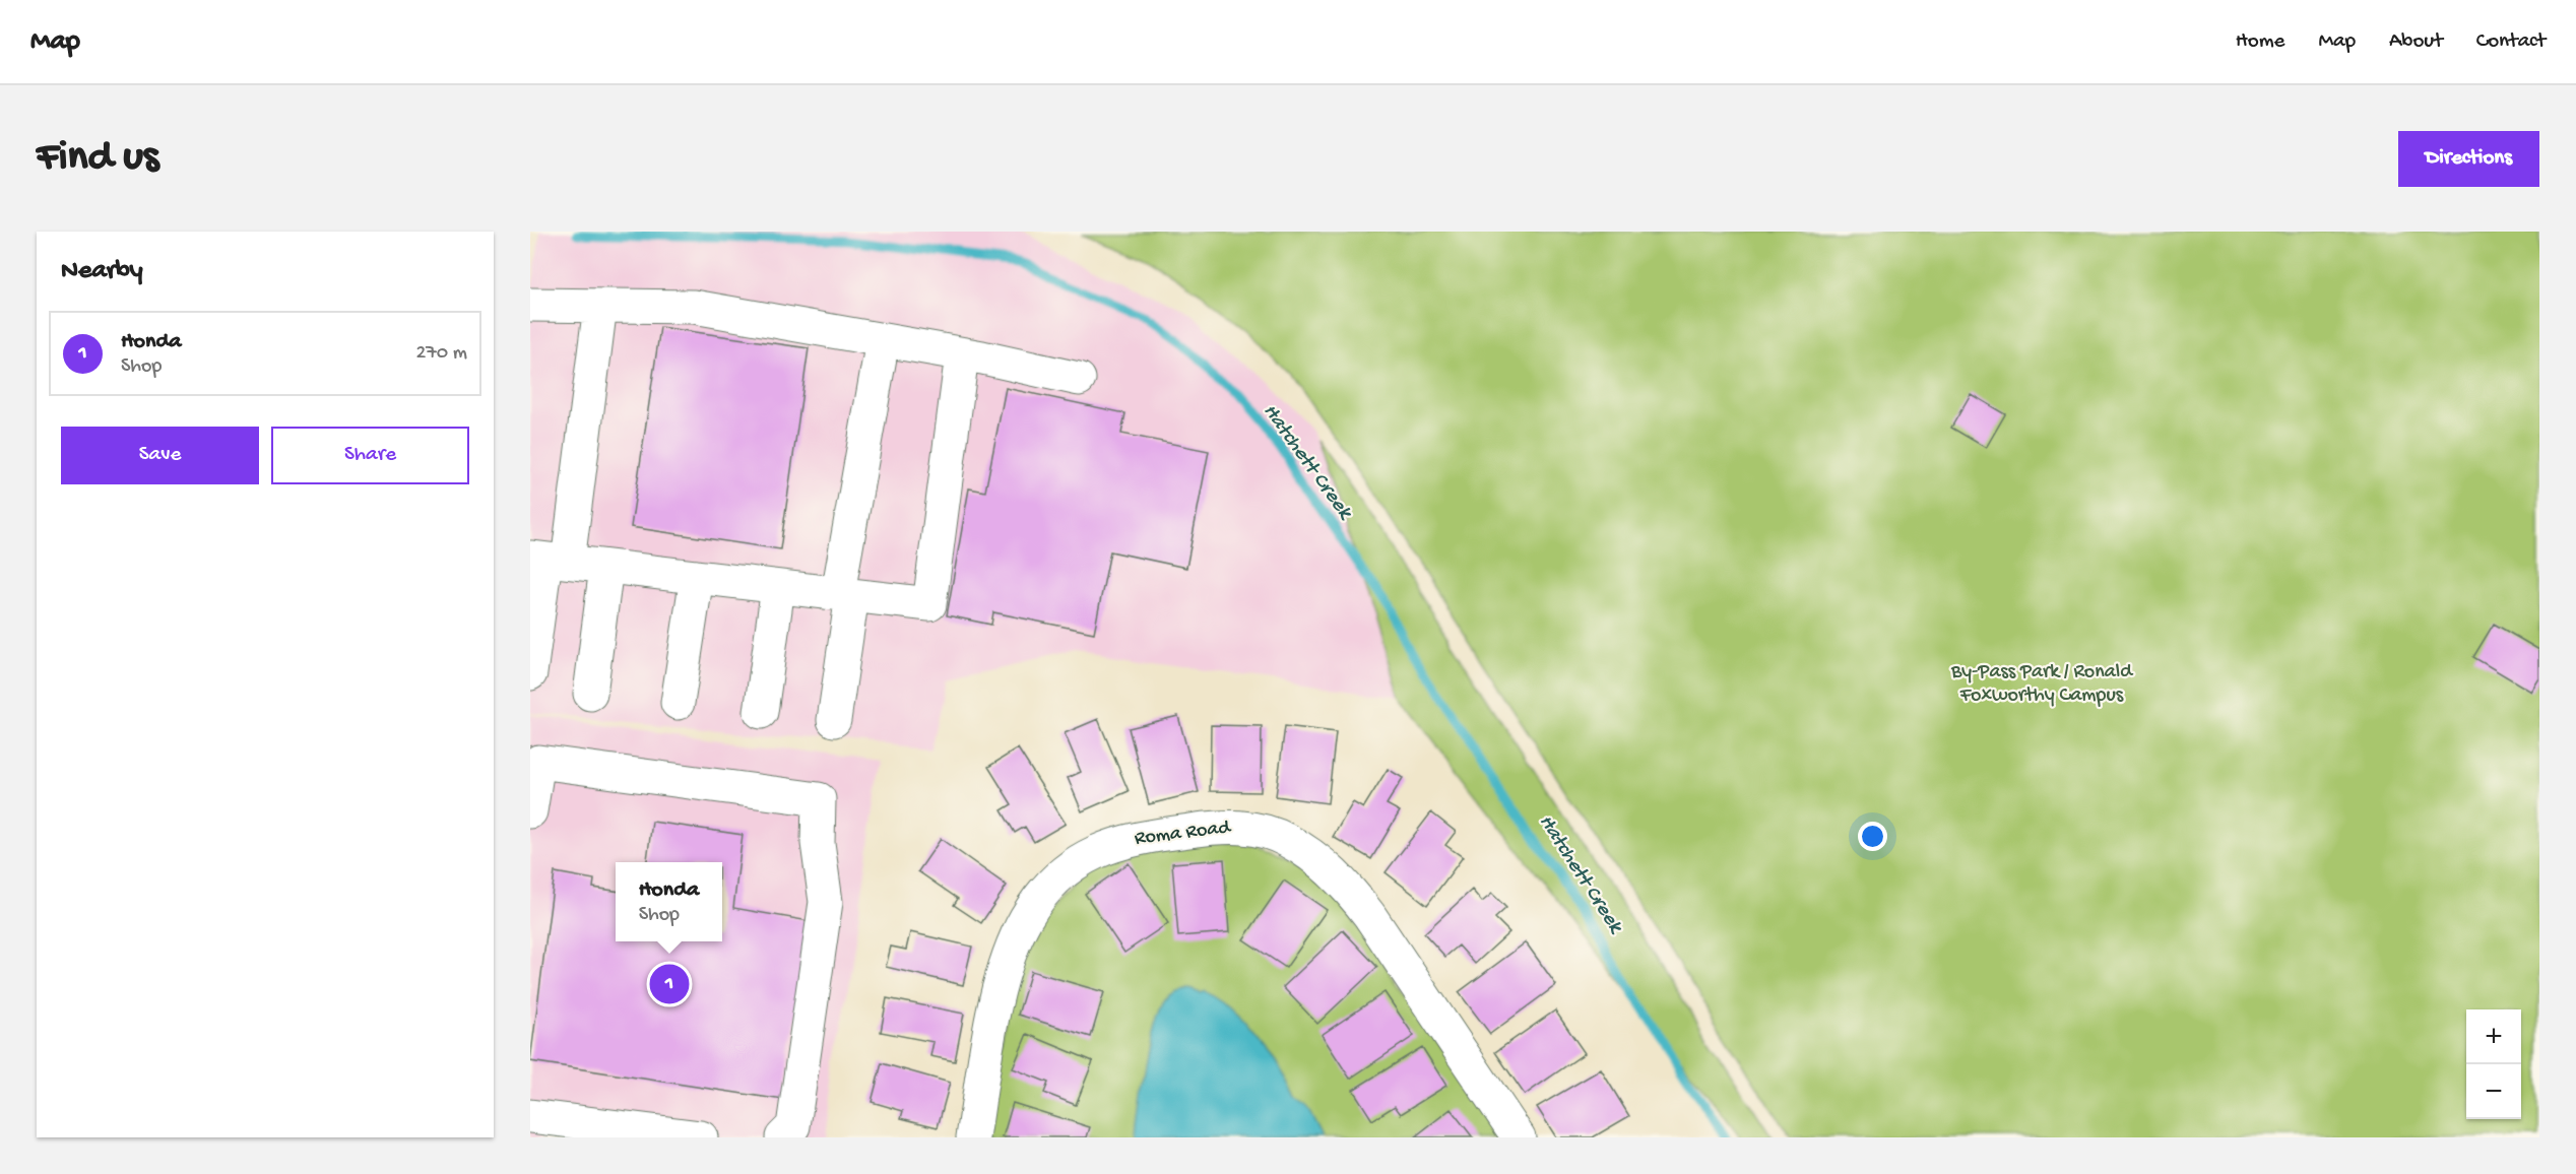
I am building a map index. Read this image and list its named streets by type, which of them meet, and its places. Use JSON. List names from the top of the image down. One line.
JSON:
{"streets":{"street":["Roma Road"]},"water":["Hatchett Creek"],"parks":["By-Pass Park / Ronald Foxworthy Campus"],"page":{"header":"Map","nav":["Home","Map","About","Contact"],"buttons":["Directions",["Save","Share"]],"title":"Find us","heading":"Nearby","list":[{"mark":"1","name":"Honda","note":"Shop","value":"270 m"}],"popup":["Honda","Shop"],"pins":"1","map_buttons":["+","−"]}}
